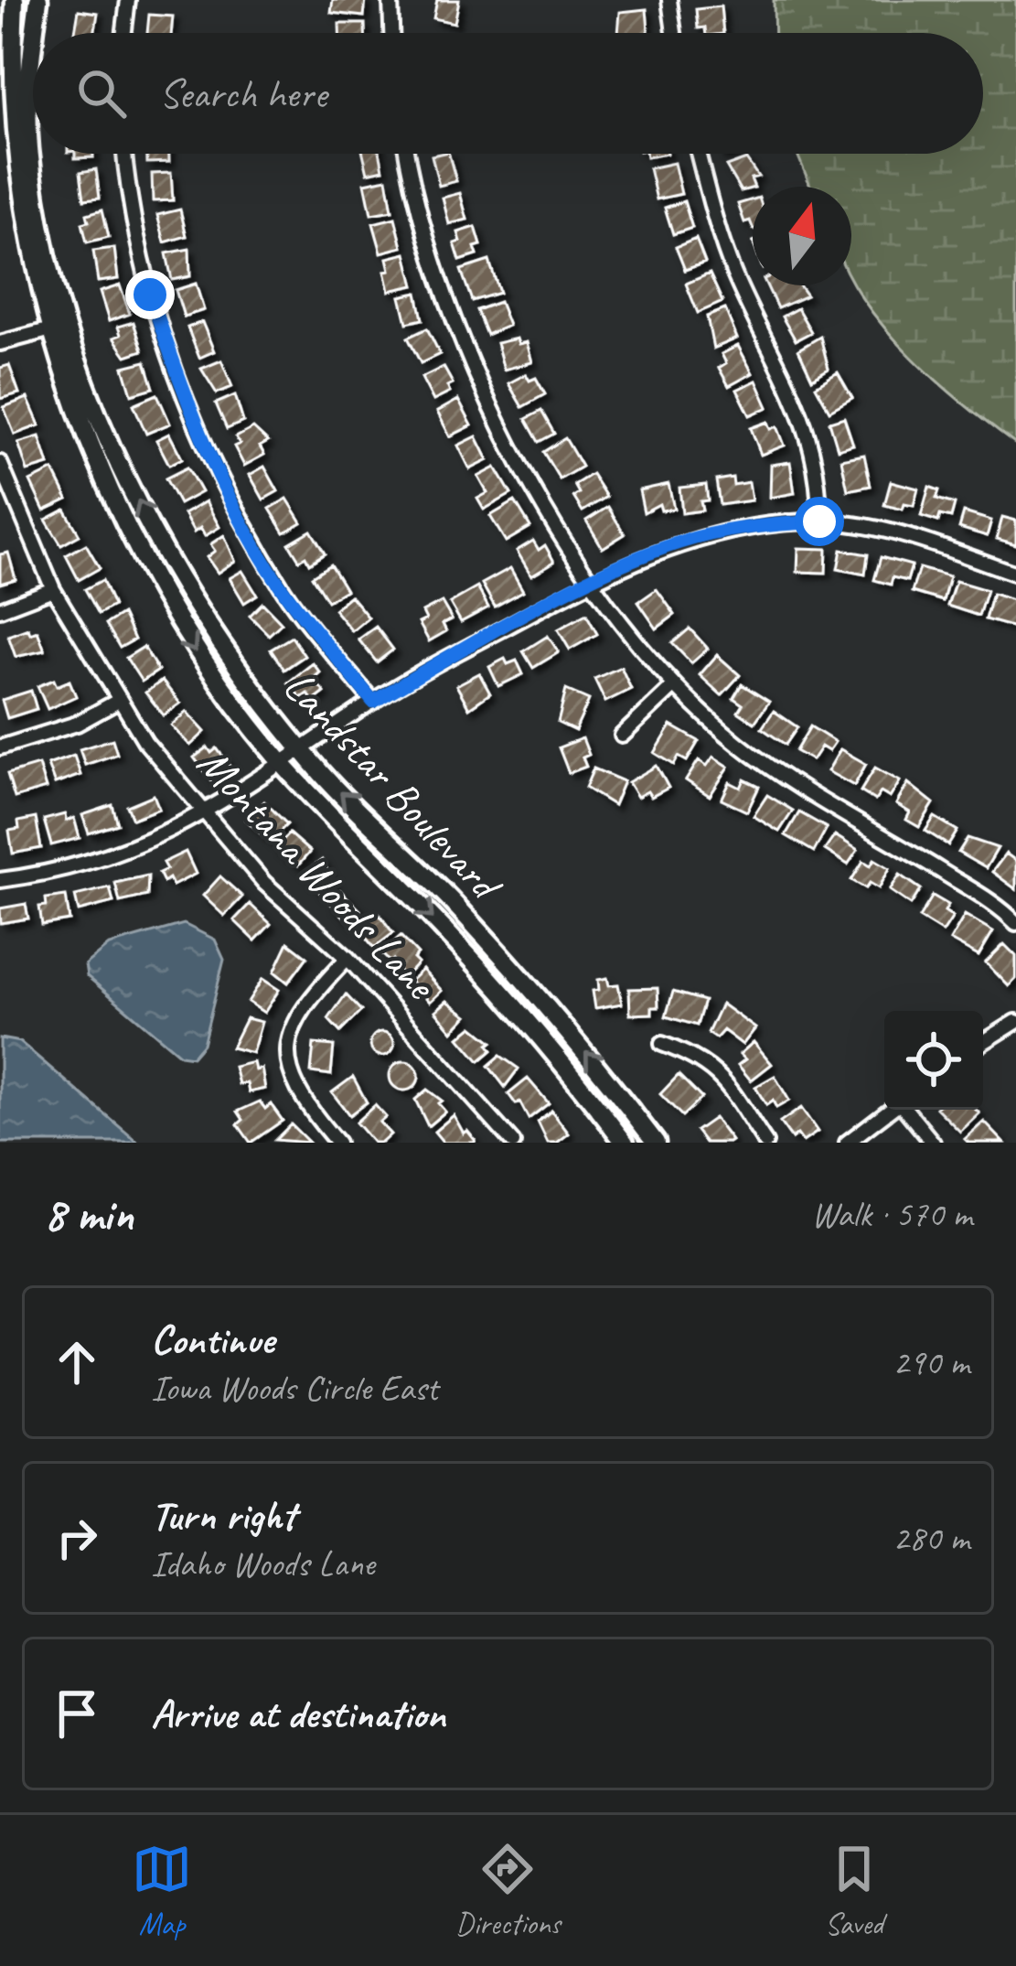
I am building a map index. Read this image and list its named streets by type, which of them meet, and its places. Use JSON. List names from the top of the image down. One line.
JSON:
{"streets":{"street":["Landstar Boulevard","Montana Woods Lane"]},"north":"top","page":{"search":"Search here","heading":["8 min","Walk · 570 m"],"list":[["Continue","Iowa Woods Circle East","290 m"],["Turn right","Idaho Woods Lane","280 m"],"Arrive at destination"],"nav":["Map","Directions","Saved"]}}
